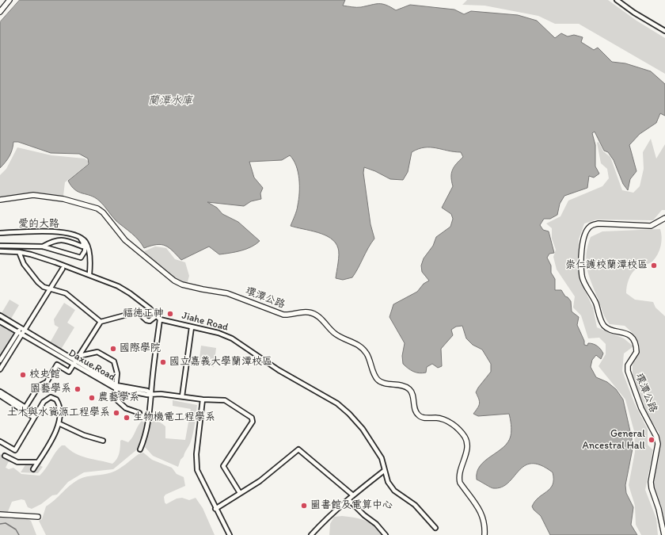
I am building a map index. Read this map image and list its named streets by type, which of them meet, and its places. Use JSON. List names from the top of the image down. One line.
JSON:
{"streets":{"street":["愛的大路","環潭公路","Jiahe Road","Daxue Road"]},"water":["蘭潭水庫"],"places":["崇仁護校蘭潭校區","福德正神","國際學院","國立嘉義大學蘭潭校區","校史館","園藝學系","農藝學系","土木與水資源工程學系","生物機電工程學系","General Ancestral Hall","圖書館及電算中心"]}
